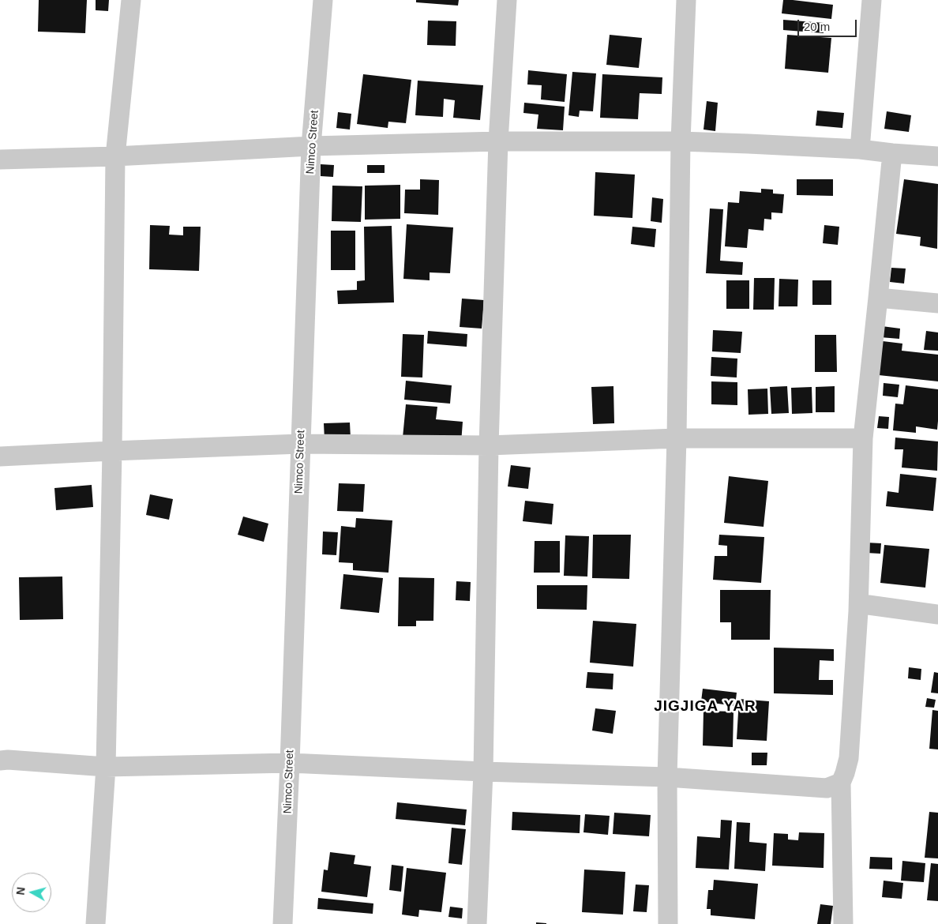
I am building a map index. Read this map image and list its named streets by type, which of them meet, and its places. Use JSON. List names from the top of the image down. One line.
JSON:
{"streets":{"street":["Nimco Street"]},"districts":["JIGJIGA YAR"],"scale_bar":"20 m","north":"left"}
